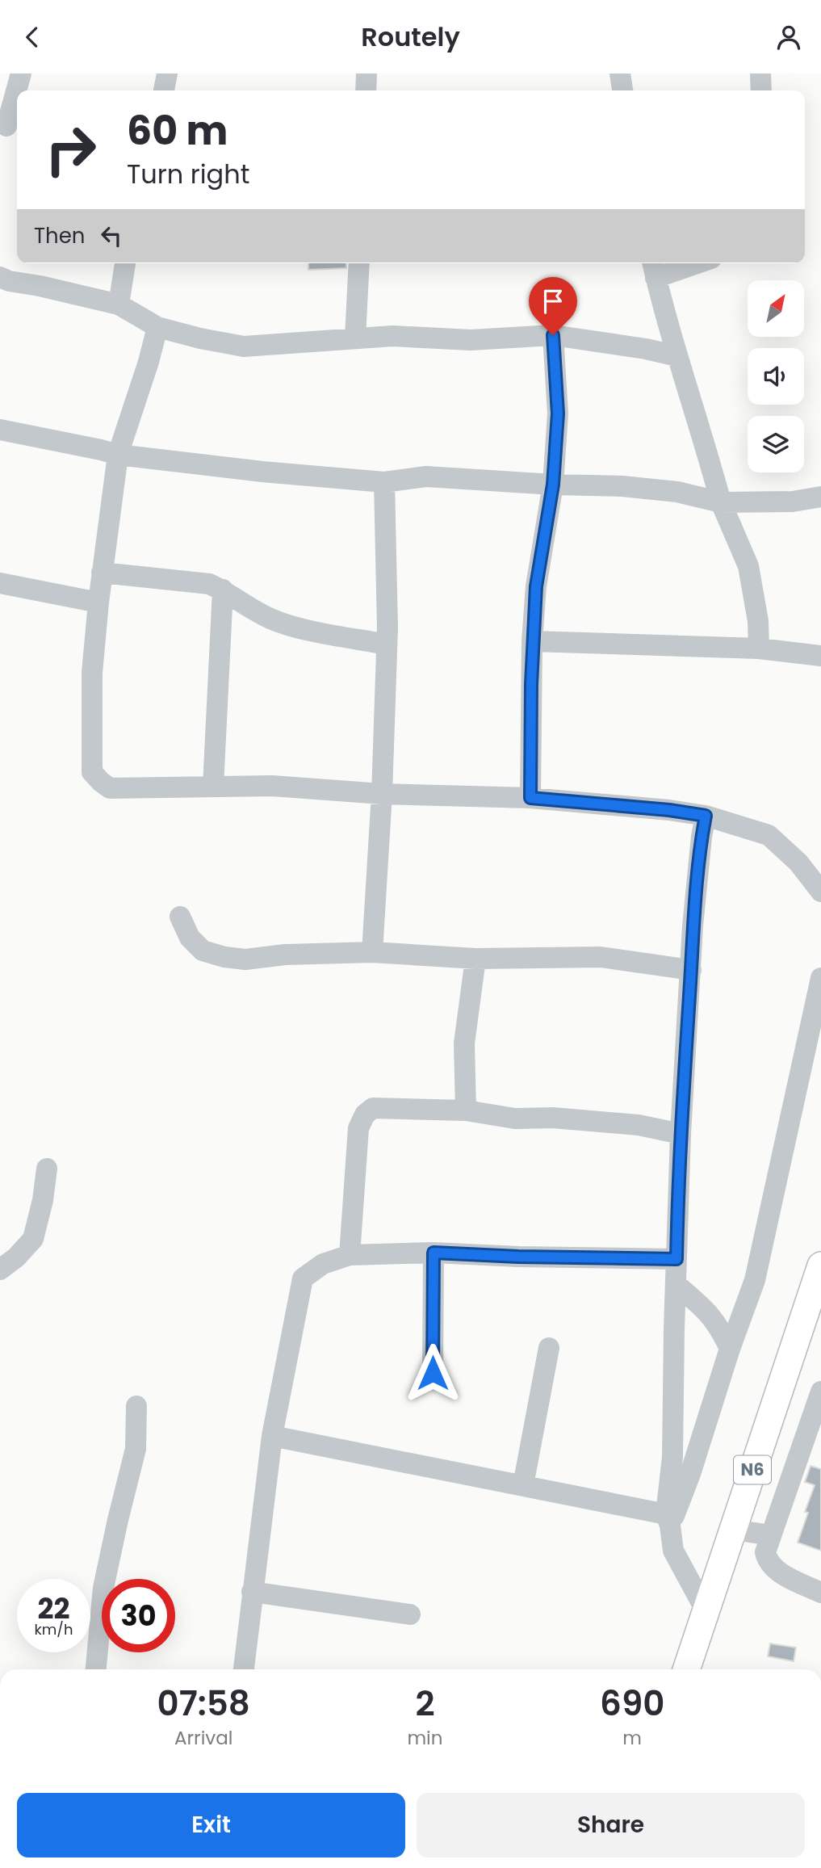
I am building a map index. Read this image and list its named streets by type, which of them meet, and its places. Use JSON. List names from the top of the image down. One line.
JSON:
{"streets":{"main road":["N6"]},"north":"top right","page":{"header":"Routely","turn":["60 m","Turn right"],"then":"Then","speed":"22 km/h","limit":"30","eta":["07:58","Arrival","2","min","690","m"],"buttons":["Exit","Share"]}}
